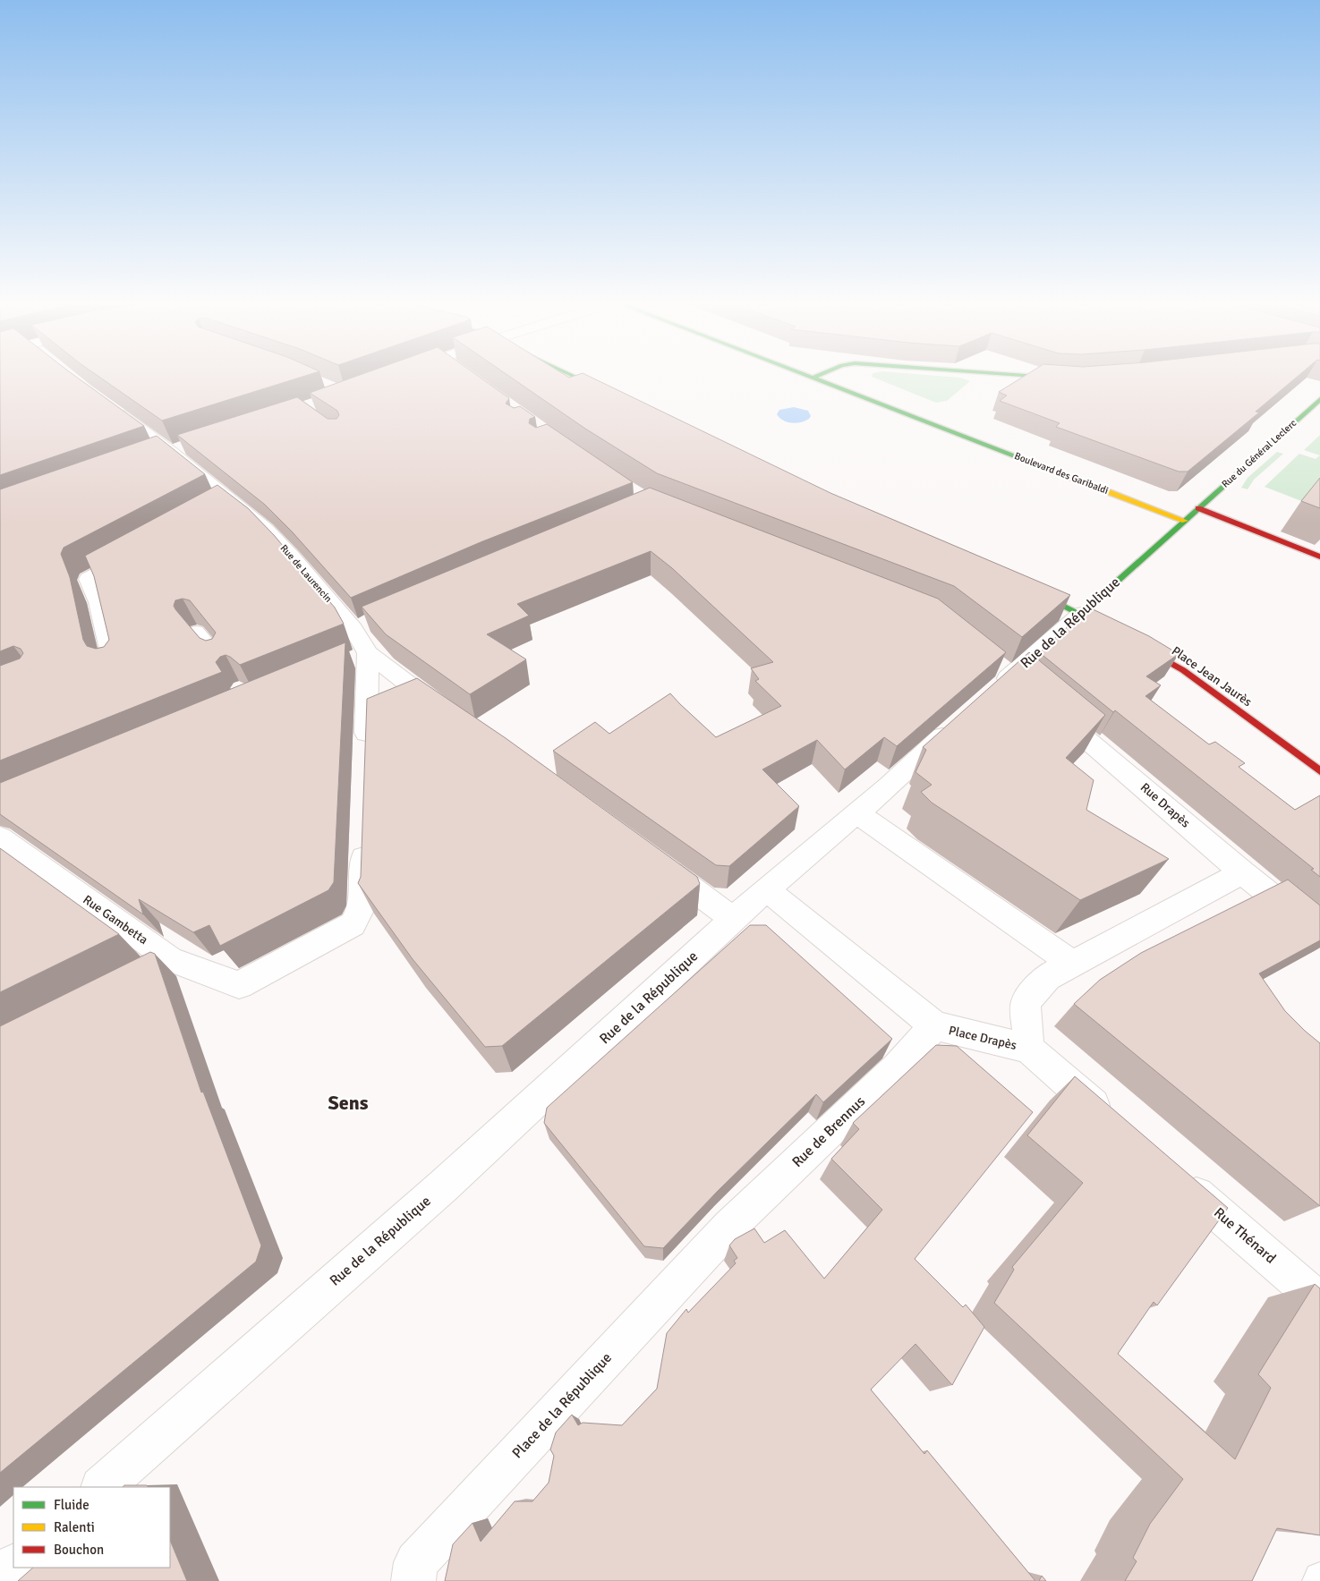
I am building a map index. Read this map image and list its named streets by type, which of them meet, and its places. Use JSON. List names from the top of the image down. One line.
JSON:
{"streets":{"main road":["Rue du Général Leclerc","Boulevard des Garibaldi","Rue de la République","Place Jean Jaurès"],"street":["Rue de Laurencin","Rue Drapès","Rue Gambetta","Place Drapès","Rue de Brennus","Rue Thénard","Place de la République"]},"crossings":[["Rue du Général Leclerc","Rue de la République"],["Boulevard des Garibaldi","Rue de la République"],["Rue de la République","Place Drapès"],["Rue Drapès","Place Drapès"],["Place Drapès","Rue de Brennus"],["Rue de Brennus","Place de la République"]],"districts":["Sens"],"legend":["Fluide","Ralenti","Bouchon"]}
